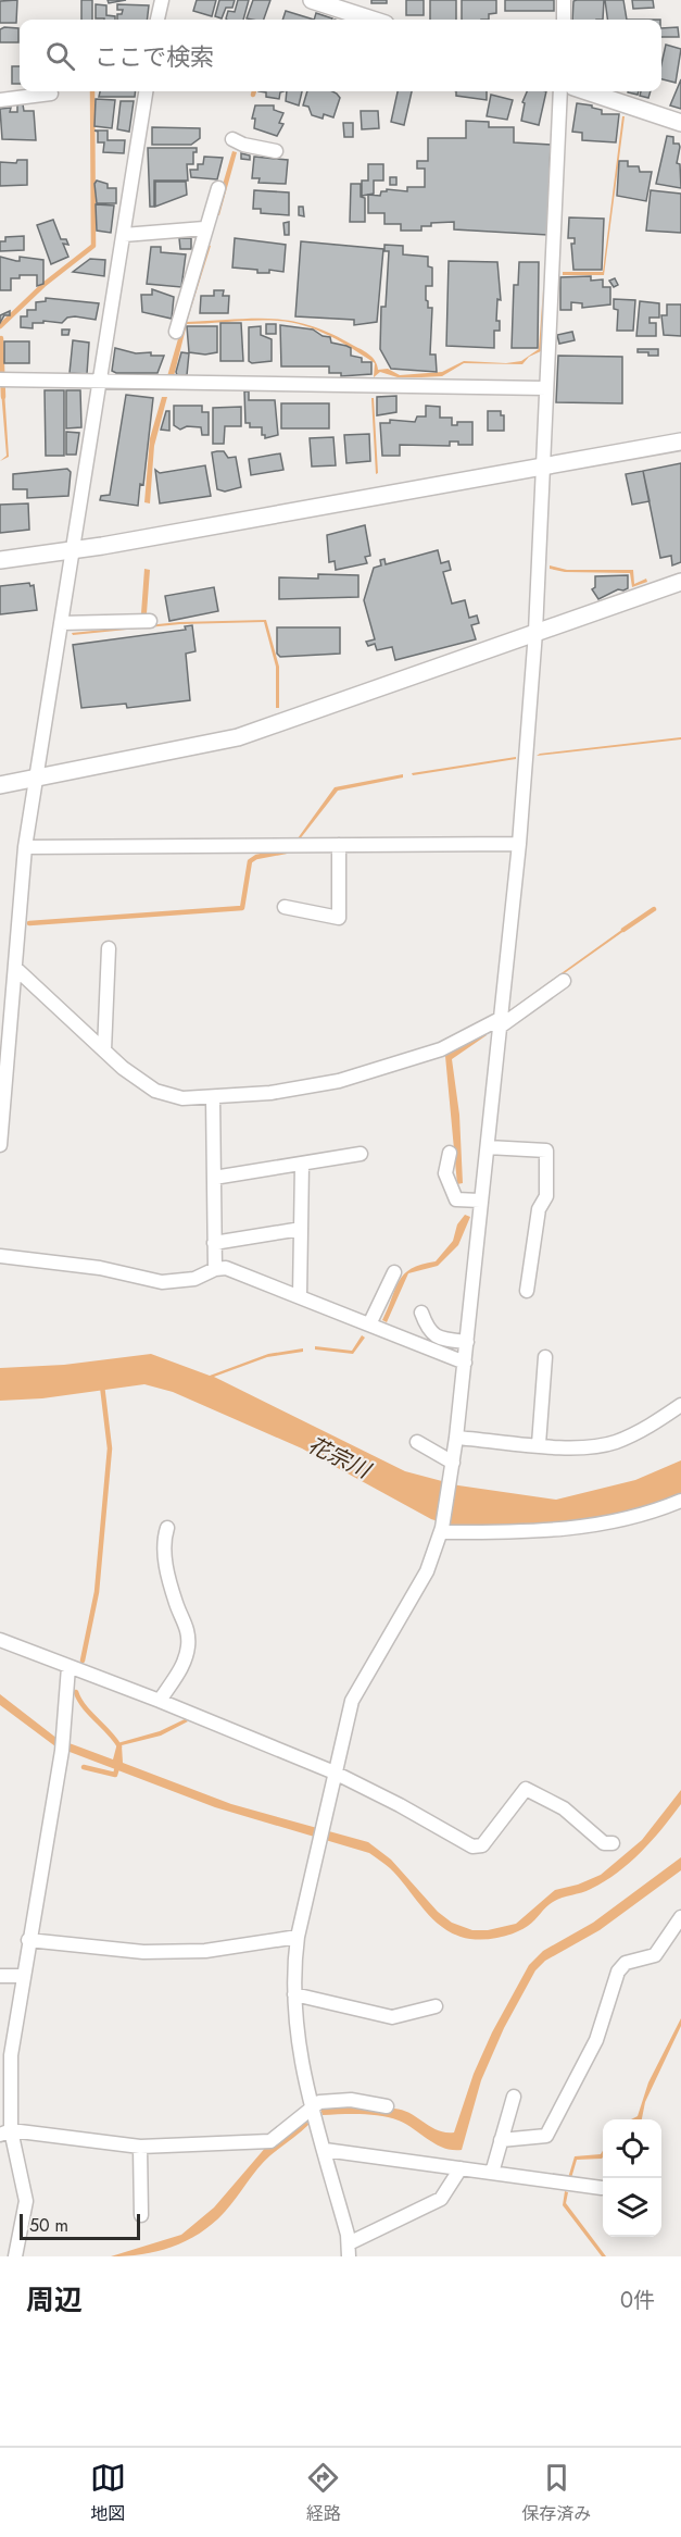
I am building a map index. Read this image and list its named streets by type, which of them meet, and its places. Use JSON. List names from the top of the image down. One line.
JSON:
{"water":["花宗川"],"scale_bar":"50 m","page":{"search":"ここで検索","scale":"50 m","heading":["周辺","0件"],"nav":["地図","経路","保存済み"]}}
